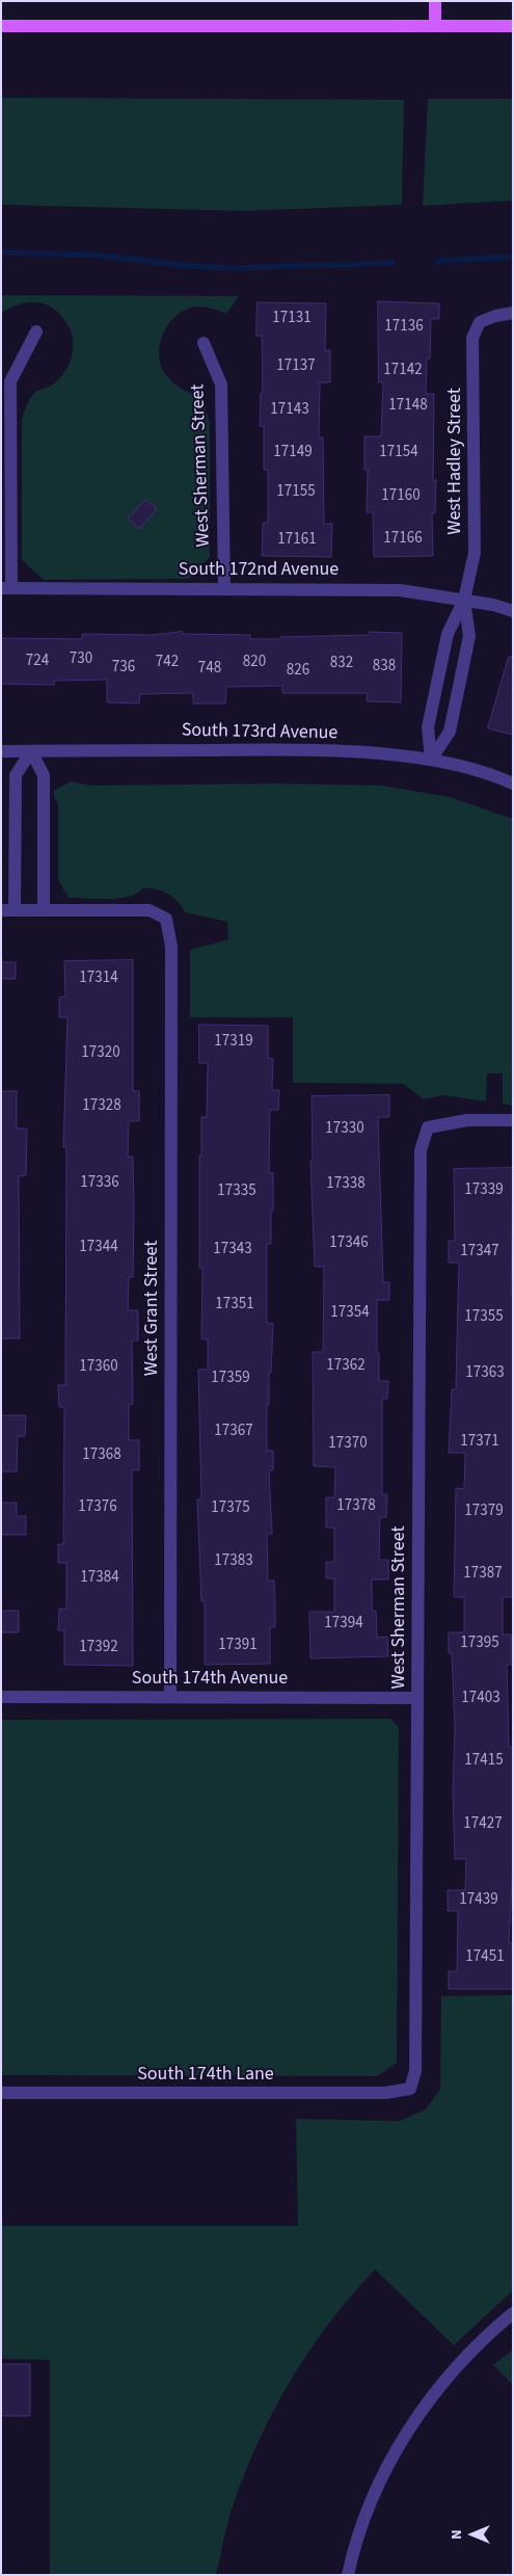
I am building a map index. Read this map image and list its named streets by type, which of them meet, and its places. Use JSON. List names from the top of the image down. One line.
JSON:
{"streets":{"street":["West Hadley Street","West Sherman Street","South 172nd Avenue","South 173rd Avenue","West Grant Street","South 174th Avenue","South 174th Lane"]},"crossings":[["West Hadley Street","South 172nd Avenue"],["West Hadley Street","South 173rd Avenue"],["West Sherman Street","South 172nd Avenue"],["West Sherman Street","South 174th Avenue"],["West Sherman Street","South 174th Lane"],["West Grant Street","South 174th Avenue"]],"house_numbers":["17131","17136","17137","17142","17148","17143","17149","17154","17155","17160","17166","17161","730","724","742","820","832","838","736","748","826","17314","17319","17320","17328","17330","17336","17338","17339","17335","17346","17344","17343","17347","17351","17354","17355","17362","17360","17363","17359","17367","17371","17370","17368","17378","17376","17375","17379","17383","17387","17384","17394","17395","17391","17392","17403","17415","17427","17439","17451"],"north":"left"}
